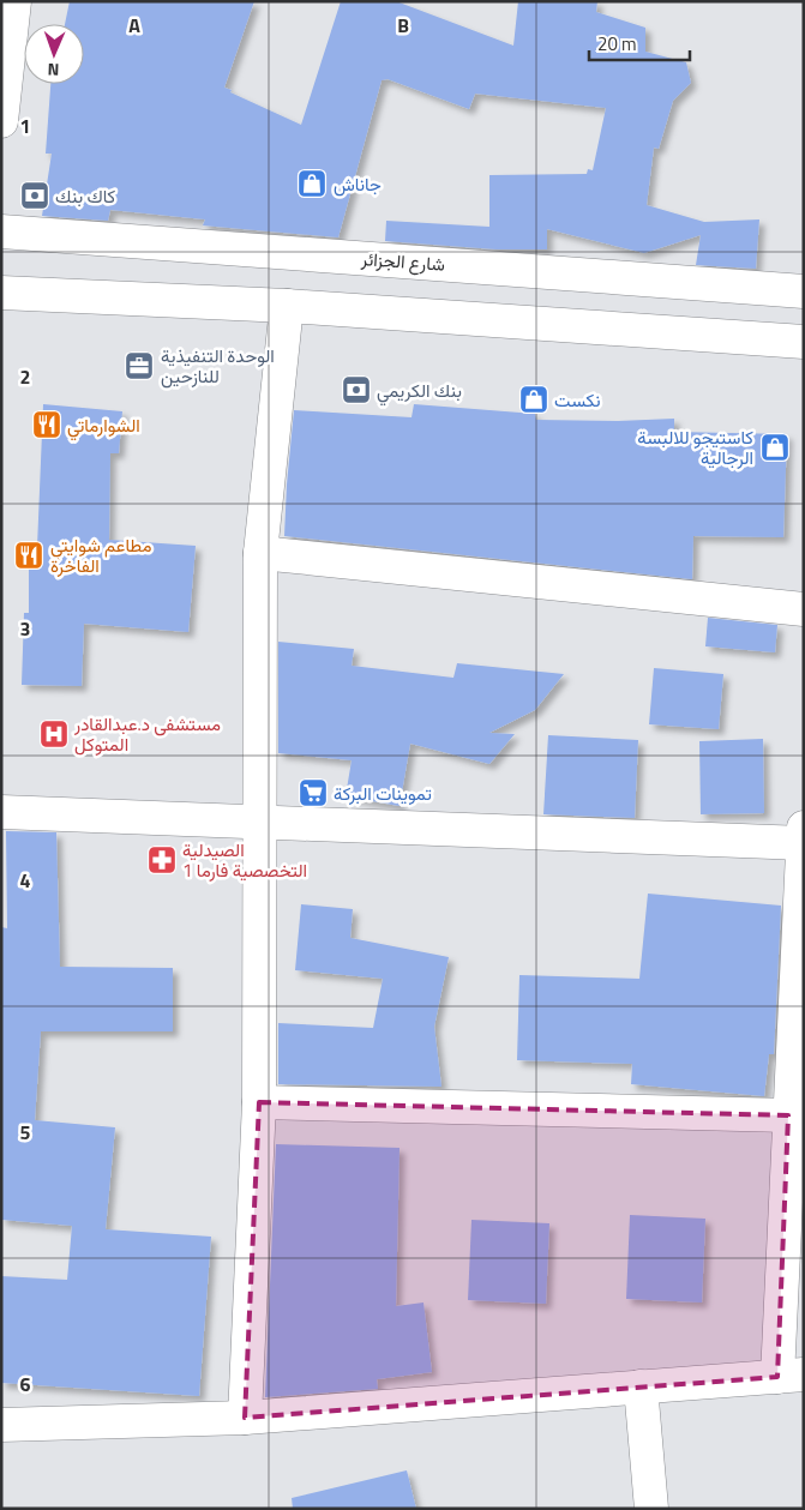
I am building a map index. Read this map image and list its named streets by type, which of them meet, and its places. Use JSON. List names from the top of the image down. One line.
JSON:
{"streets":{"street":["شارع الجزائر"]},"places":{"shop":["جاناش","نكست","كاستيجو للالبسة الرجالية"],"bank":["كاك بنك","بنك الكريمي"],"office":["الوحدة التنفيذية للنازحين"],"restaurant":["الشوارماتي","مطاعم شوايتي الفاخرة"],"hospital":["مستشفى د.عبدالقادر المتوكل"],"supermarket":["تموينات البركة"],"pharmacy":["الصيدلية التخصصية فارما 1"]},"scale_bar":"20 m","north":"bottom","grid":{"columns":["A","B"],"rows":["1","2","3","4","5","6"]}}
